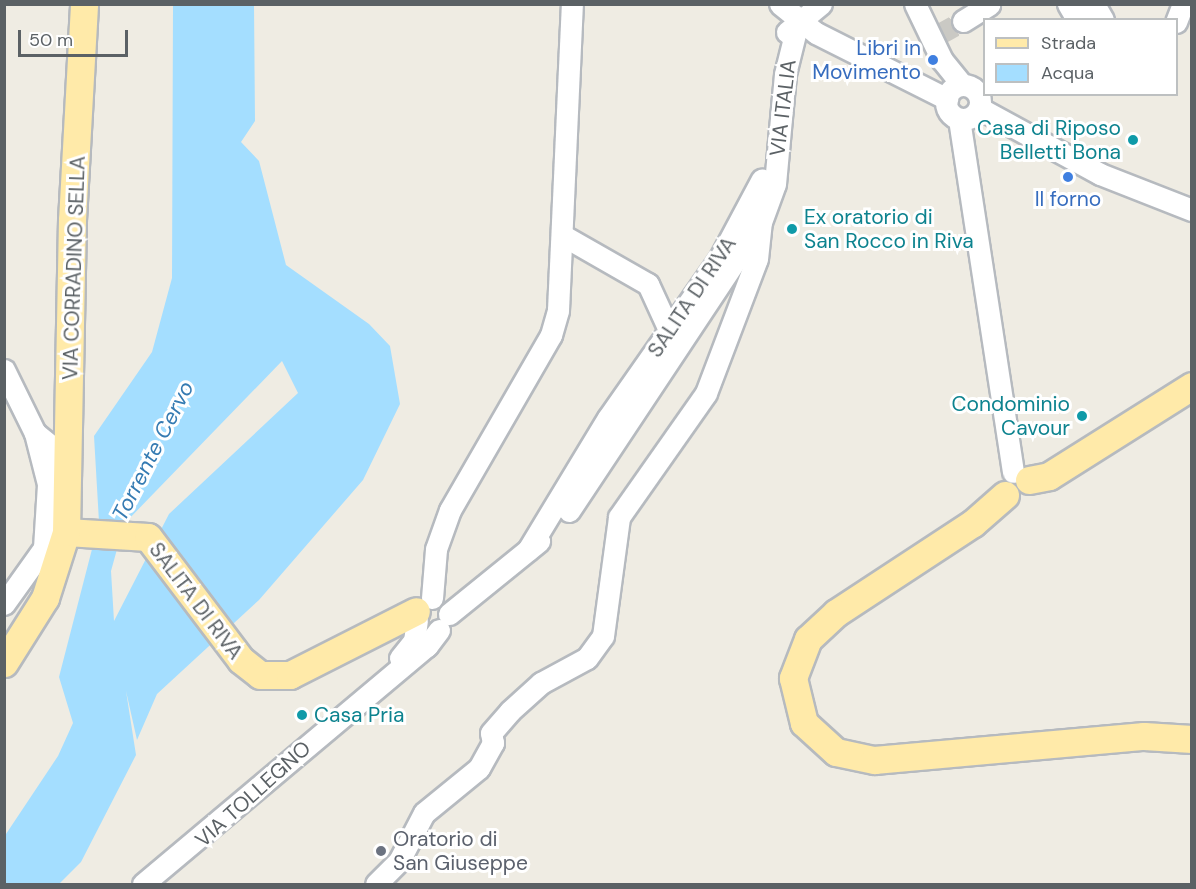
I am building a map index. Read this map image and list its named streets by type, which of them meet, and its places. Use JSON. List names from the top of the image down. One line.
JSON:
{"streets":{"main road":["VIA CORRADINO SELLA","SALITA DI RIVA"],"street":["VIA ITALIA","VIA TOLLEGNO"]},"crossings":[["VIA ITALIA","SALITA DI RIVA"],["VIA CORRADINO SELLA","SALITA DI RIVA"],["SALITA DI RIVA","VIA TOLLEGNO"]],"water":["Torrente Cervo"],"places":["Libri in Movimento","Casa di Riposo Belletti Bona","Il forno","Ex oratorio di San Rocco in Riva","Condominio Cavour","Casa Pria","Oratorio di San Giuseppe"],"legend":["Strada","Acqua"],"scale_bar":"50 m"}
